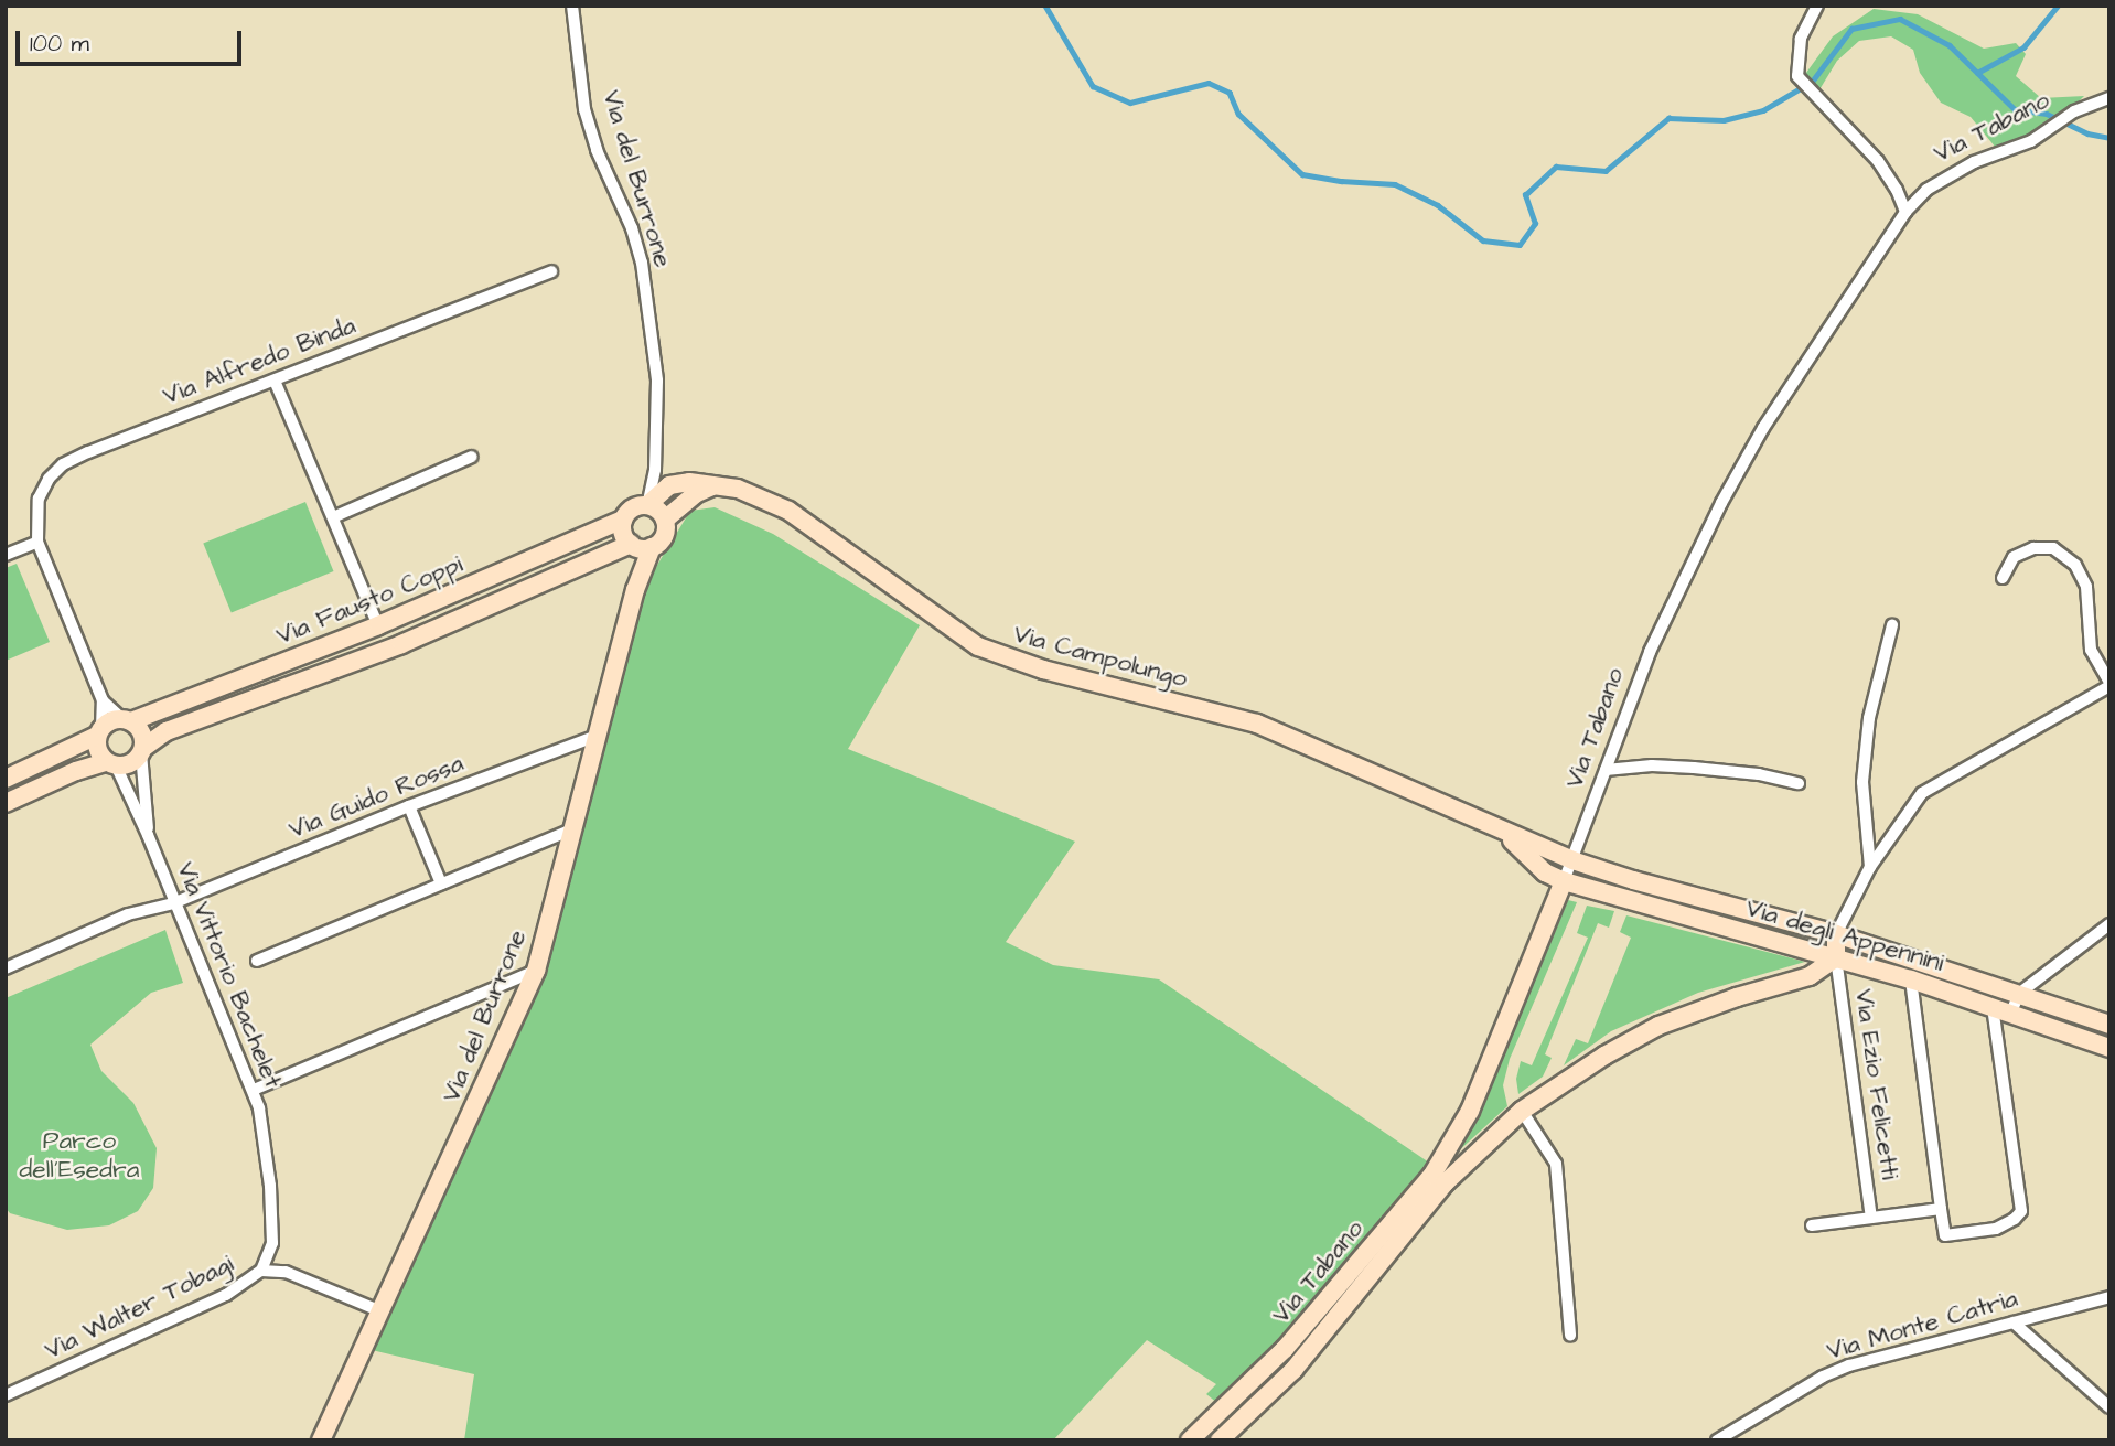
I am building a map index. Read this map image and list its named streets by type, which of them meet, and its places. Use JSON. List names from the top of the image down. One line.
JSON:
{"streets":{"street":["Via Tabano","Via del Burrone","Via Alfredo Binda","Via Fausto Coppi","Via Campolungo","Via Guido Rossa","Via degli Appennini","Via Vittorio Bachelet","Via Ezio Felicetti","Via Walter Tobagi","Via Monte Catria"]},"crossings":[["Via Tabano","Via Campolungo"],["Via Tabano","Via degli Appennini"],["Via Tabano","Via Ezio Felicetti"],["Via del Burrone","Via Fausto Coppi"],["Via del Burrone","Via Campolungo"],["Via del Burrone","Via Guido Rossa"],["Via del Burrone","Via Walter Tobagi"],["Via Fausto Coppi","Via Campolungo"],["Via Fausto Coppi","Via Vittorio Bachelet"],["Via Campolungo","Via degli Appennini"],["Via Guido Rossa","Via Vittorio Bachelet"],["Via degli Appennini","Via Ezio Felicetti"],["Via Vittorio Bachelet","Via Walter Tobagi"]],"parks":["Parco dell'Esedra"],"scale_bar":"100 m"}
